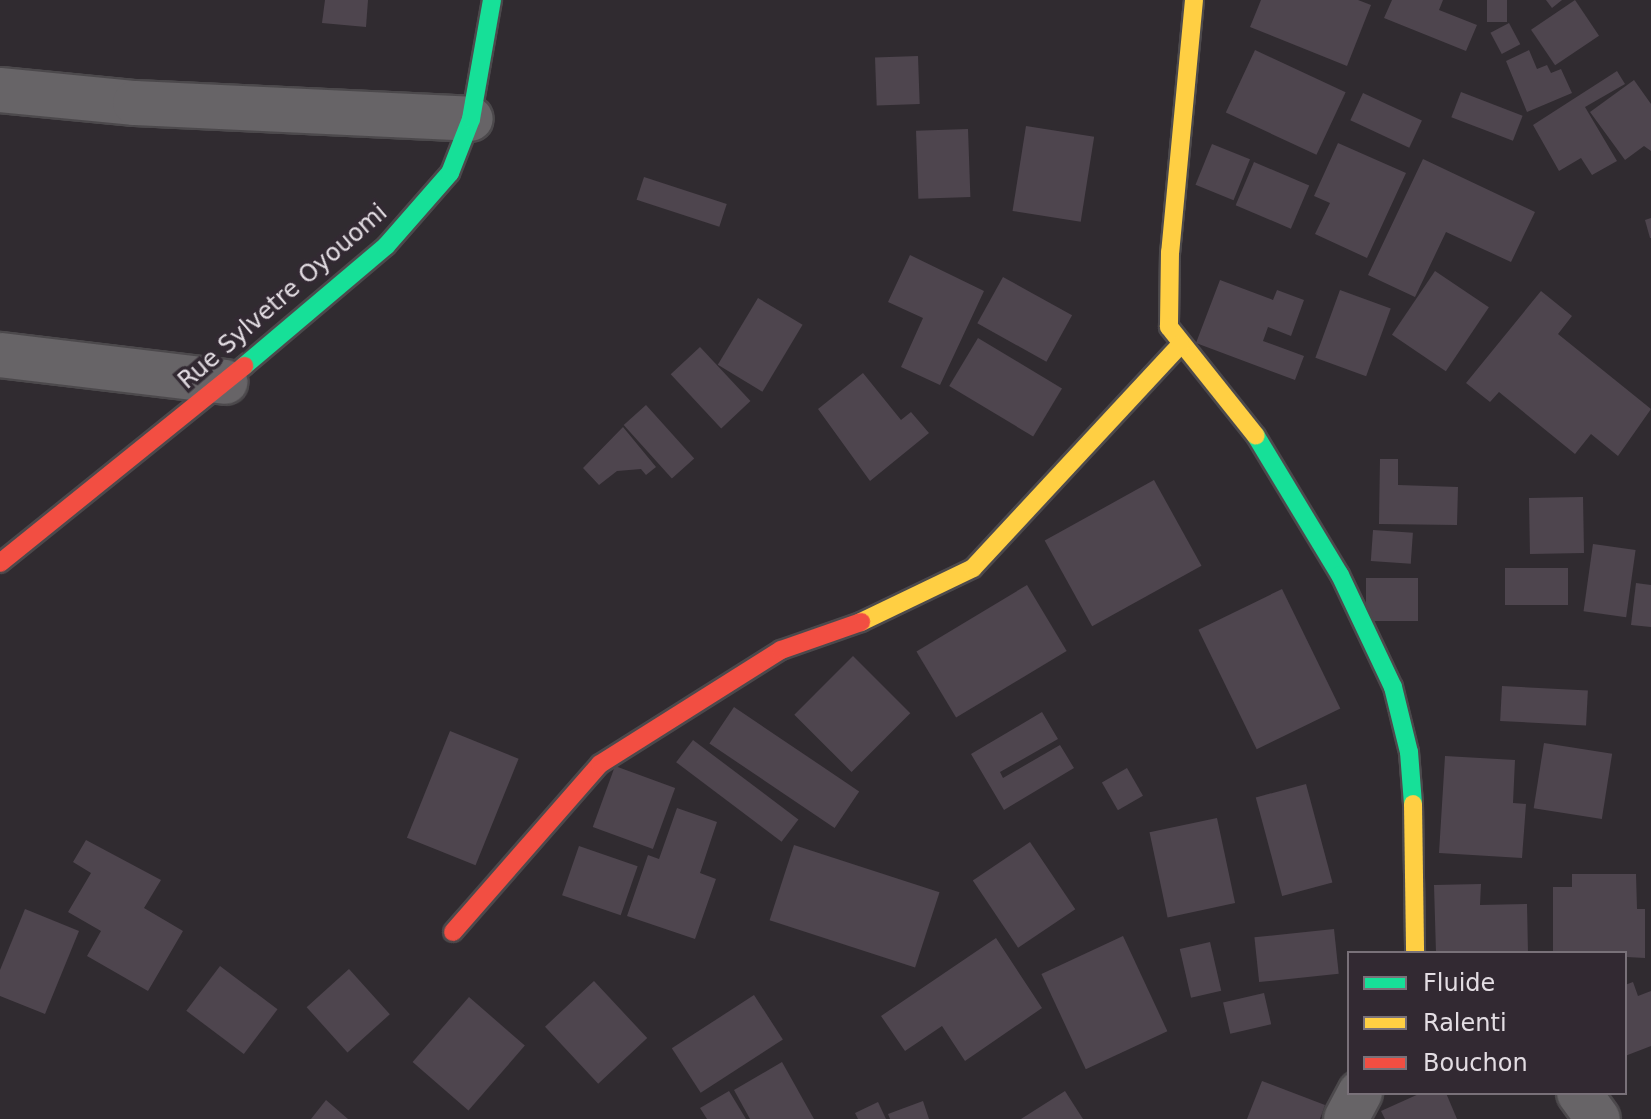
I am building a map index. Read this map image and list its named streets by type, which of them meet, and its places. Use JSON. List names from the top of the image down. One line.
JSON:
{"streets":{"street":["Rue Sylvetre Oyouomi"]},"legend":["Fluide","Ralenti","Bouchon"]}
